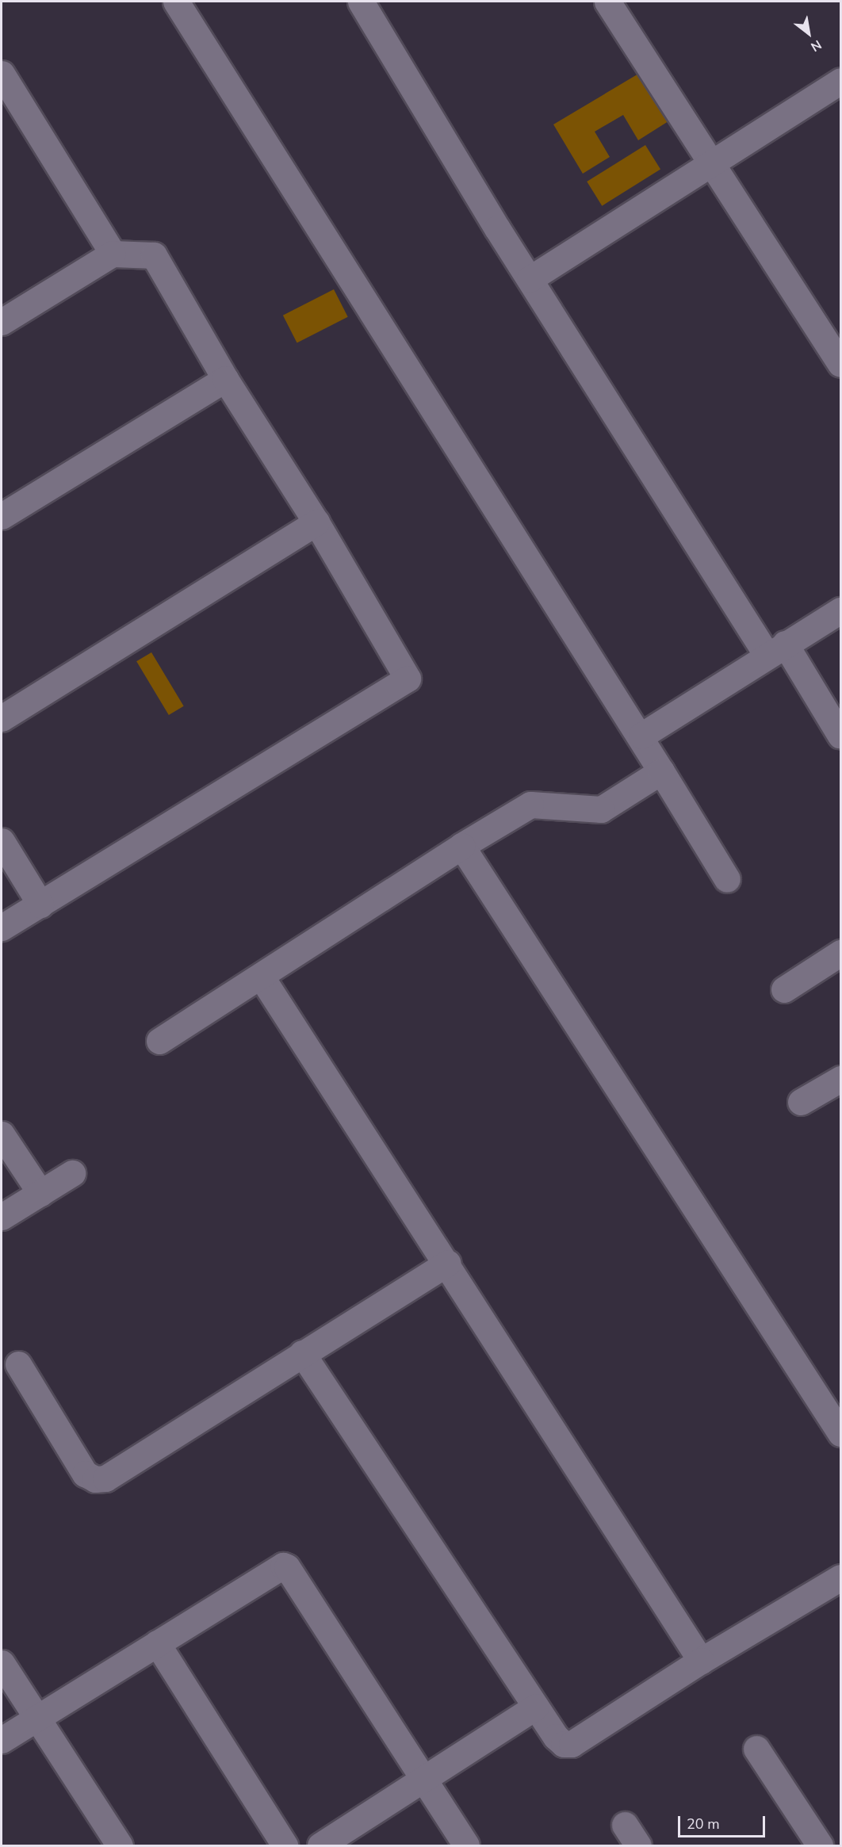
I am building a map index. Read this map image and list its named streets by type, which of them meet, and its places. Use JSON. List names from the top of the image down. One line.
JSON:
{"scale_bar":"20 m","north":"bottom right"}
